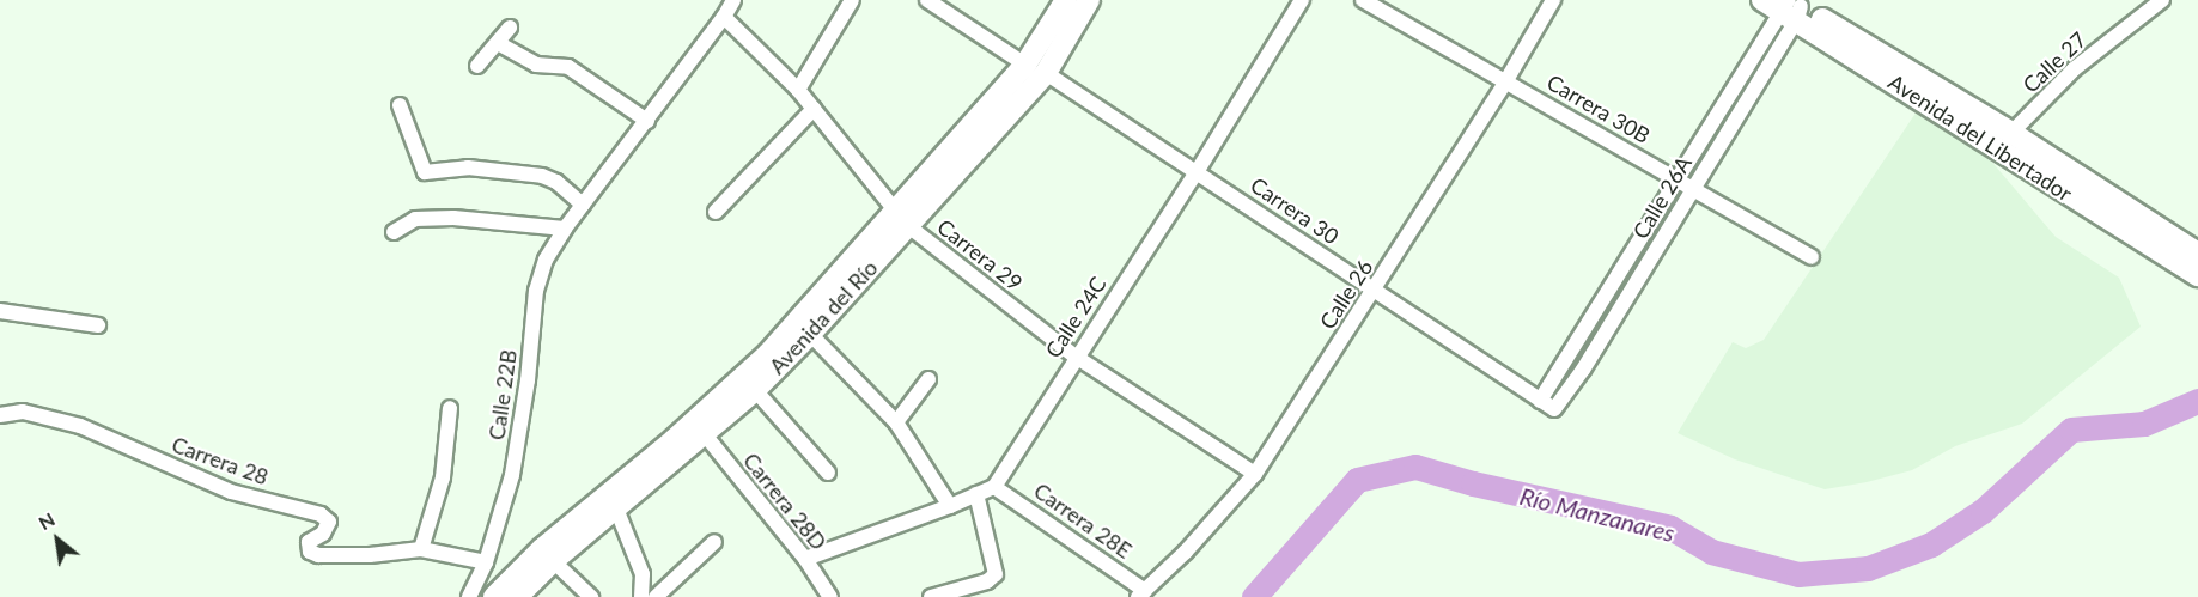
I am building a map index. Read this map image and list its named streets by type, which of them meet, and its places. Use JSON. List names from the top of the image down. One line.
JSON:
{"streets":{"main road":["Avenida del Libertador","Avenida del Río"],"street":["Calle 27","Carrera 30B","Calle 26A","Carrera 30","Carrera 29","Calle 26","Calle 24C","Calle 22B","Carrera 28","Carrera 28D","Carrera 28E"]},"crossings":[["Calle 27","Avenida del Libertador"],["Carrera 30B","Calle 26A"],["Carrera 30B","Calle 26"],["Avenida del Libertador","Calle 26A"],["Calle 26A","Carrera 30"],["Carrera 30","Calle 26"],["Carrera 30","Avenida del Río"],["Carrera 30","Calle 24C"],["Carrera 29","Calle 26"],["Carrera 29","Avenida del Río"],["Carrera 29","Calle 24C"],["Carrera 29","Calle 22B"],["Calle 26","Carrera 28E"],["Avenida del Río","Carrera 28D"],["Calle 24C","Carrera 28E"]],"water":["Río Manzanares"],"north":"top left"}
